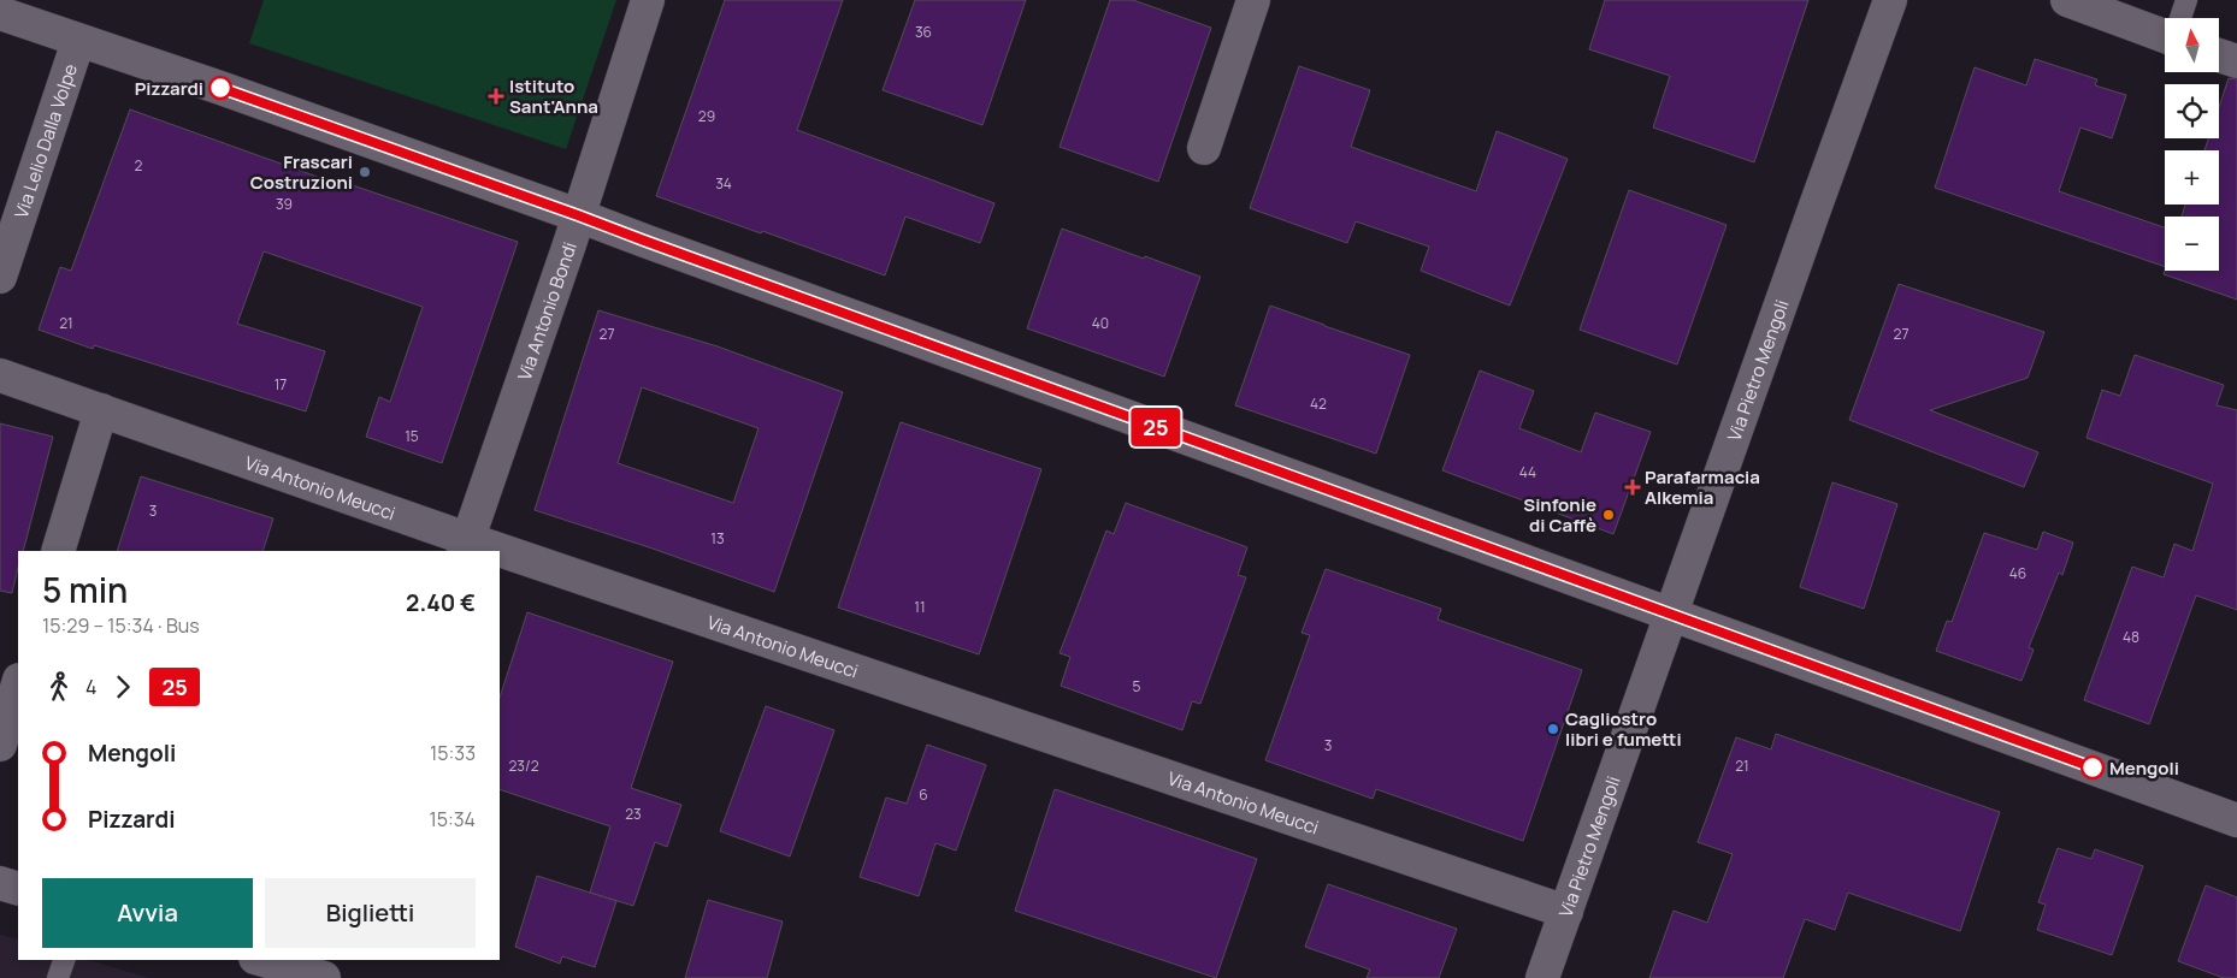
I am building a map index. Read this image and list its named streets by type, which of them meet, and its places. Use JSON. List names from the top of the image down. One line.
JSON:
{"streets":{"street":["Via Lelio Dalla Volpe","Via Antonio Bondi","Via Pietro Mengoli","Via Antonio Meucci"]},"crossings":[["Via Antonio Bondi","Via Antonio Meucci"],["Via Pietro Mengoli","Via Antonio Meucci"]],"places":{"other":["Pizzardi","Frascari Costruzioni","Sinfonie di Caffè","Cagliostro libri e fumetti","Mengoli"],"health":["Istituto Sant'Anna","Parafarmacia Alkemia"]},"lines":["bus line 25"],"house_numbers":["36","29","2","34","39","21","40","27","27","17","42","15","44","3","13","46","11","48","5","3","23/2","21","6","23"],"north":"top","page":{"on_map":"25","map_buttons":["+","−"],"heading":["5 min","15:29 – 15:34 · Bus","2.40 €"],"legs":["4","25"],"list":[{"name":"Mengoli","value":"15:33"},{"name":"Pizzardi","value":"15:34"}],"buttons":["Avvia","Biglietti"]}}
